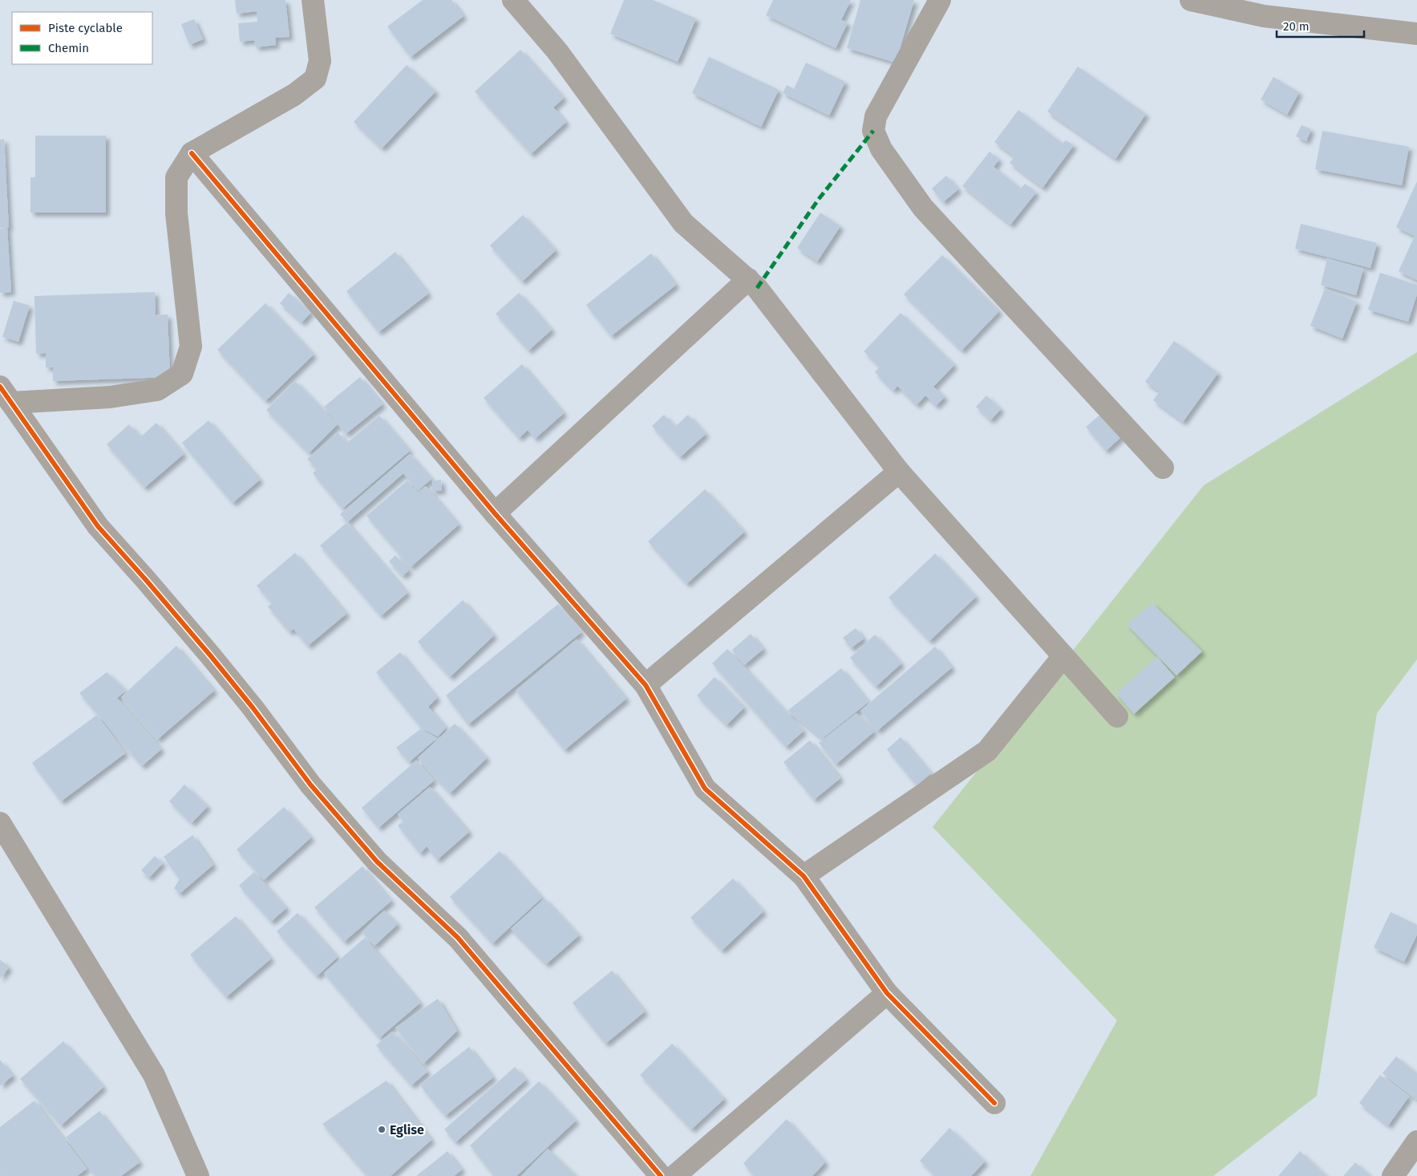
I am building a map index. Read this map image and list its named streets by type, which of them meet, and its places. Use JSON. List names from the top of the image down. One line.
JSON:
{"places":["Eglise"],"legend":["Piste cyclable","Chemin"],"scale_bar":"20 m"}
